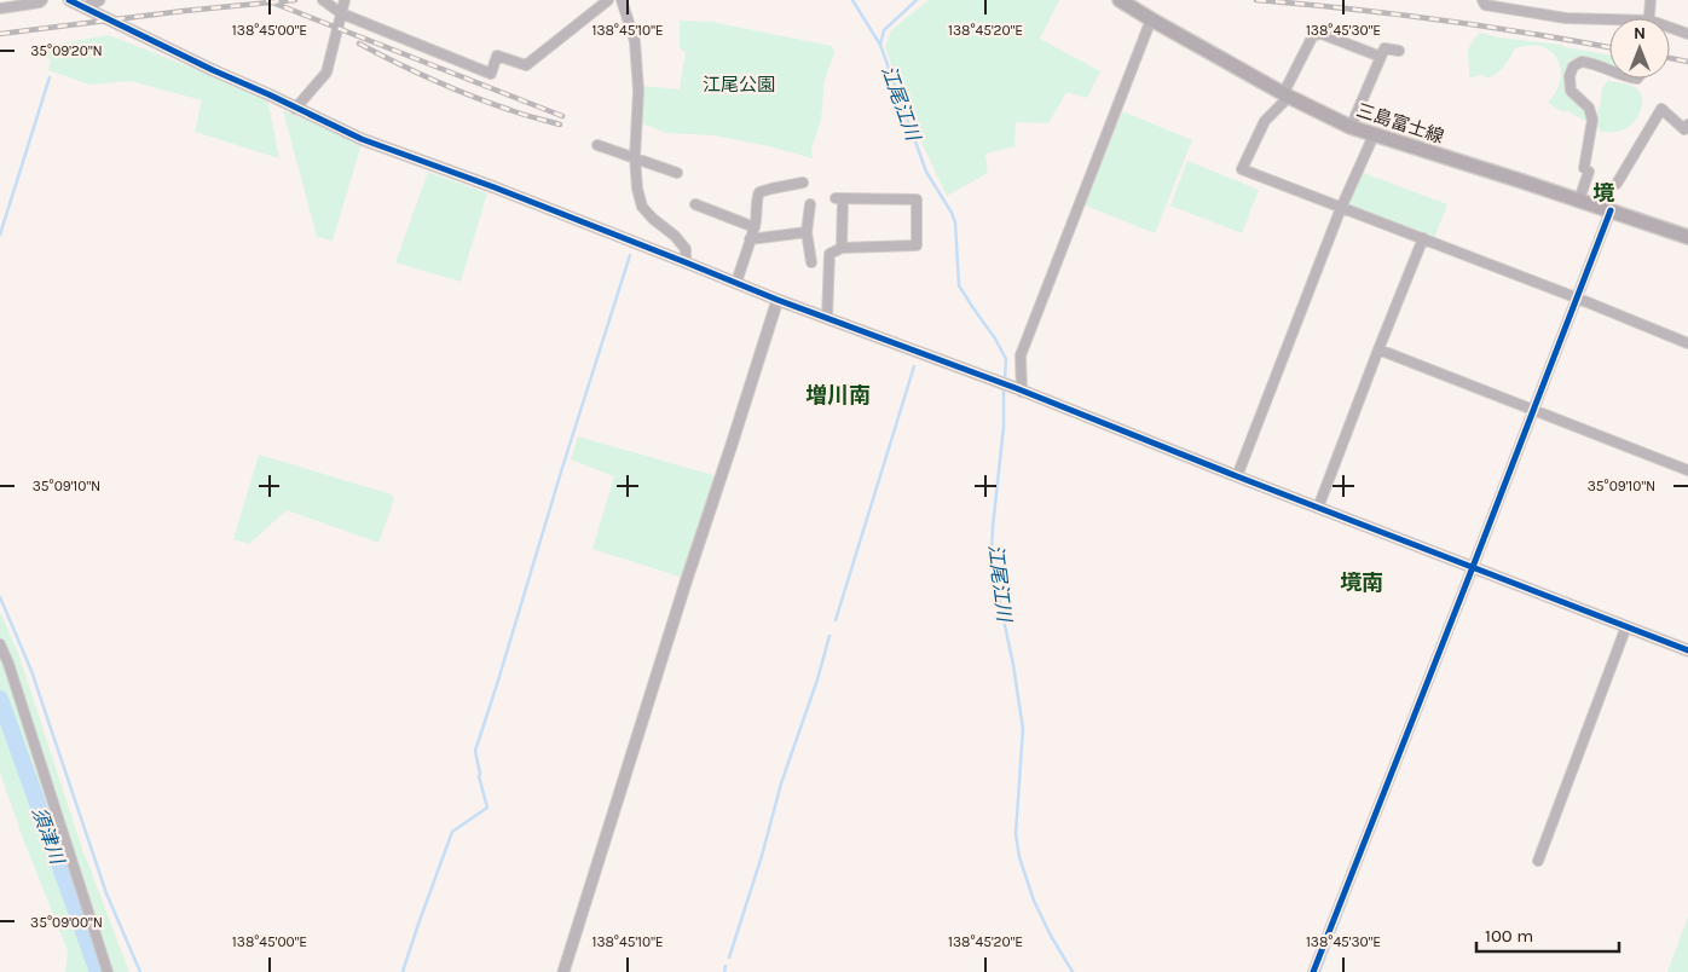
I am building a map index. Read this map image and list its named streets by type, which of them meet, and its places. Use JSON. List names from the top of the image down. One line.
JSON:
{"streets":{"main road":["三島富士線"]},"districts":["境","増川南","境南"],"water":["江尾江川","須津川"],"parks":["江尾公園"],"scale_bar":"100 m","north":"top","coordinates":["138°45'00\"E","138°45'10\"E","138°45'20\"E","138°45'30\"E","35°09'20\"N","35°09'10\"N","35°09'00\"N"]}
